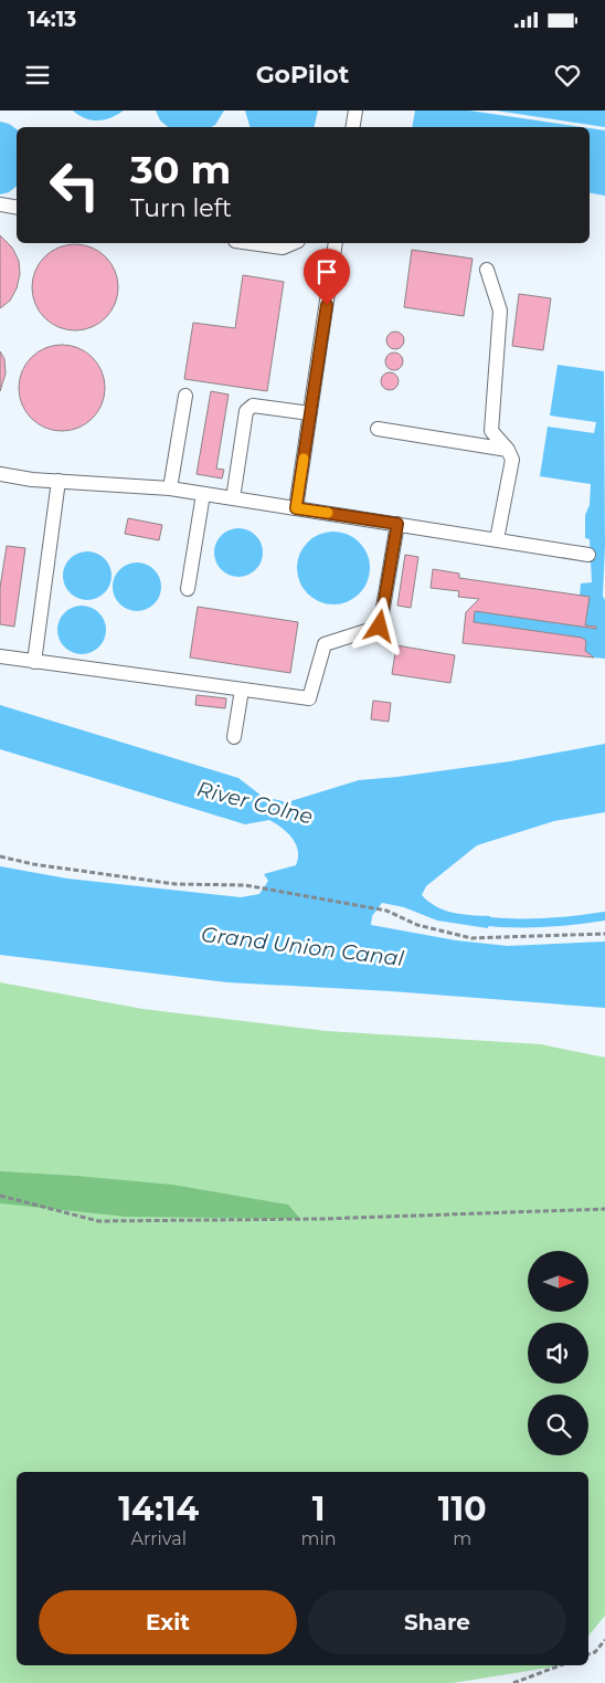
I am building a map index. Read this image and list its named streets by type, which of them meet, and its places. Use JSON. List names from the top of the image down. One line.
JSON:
{"water":["River Colne","Grand Union Canal"],"north":"right","page":{"status":"14:13","header":"GoPilot","turn":["30 m","Turn left"],"eta":["14:14","Arrival","1","min","110","m"],"buttons":["Exit","Share"]}}
